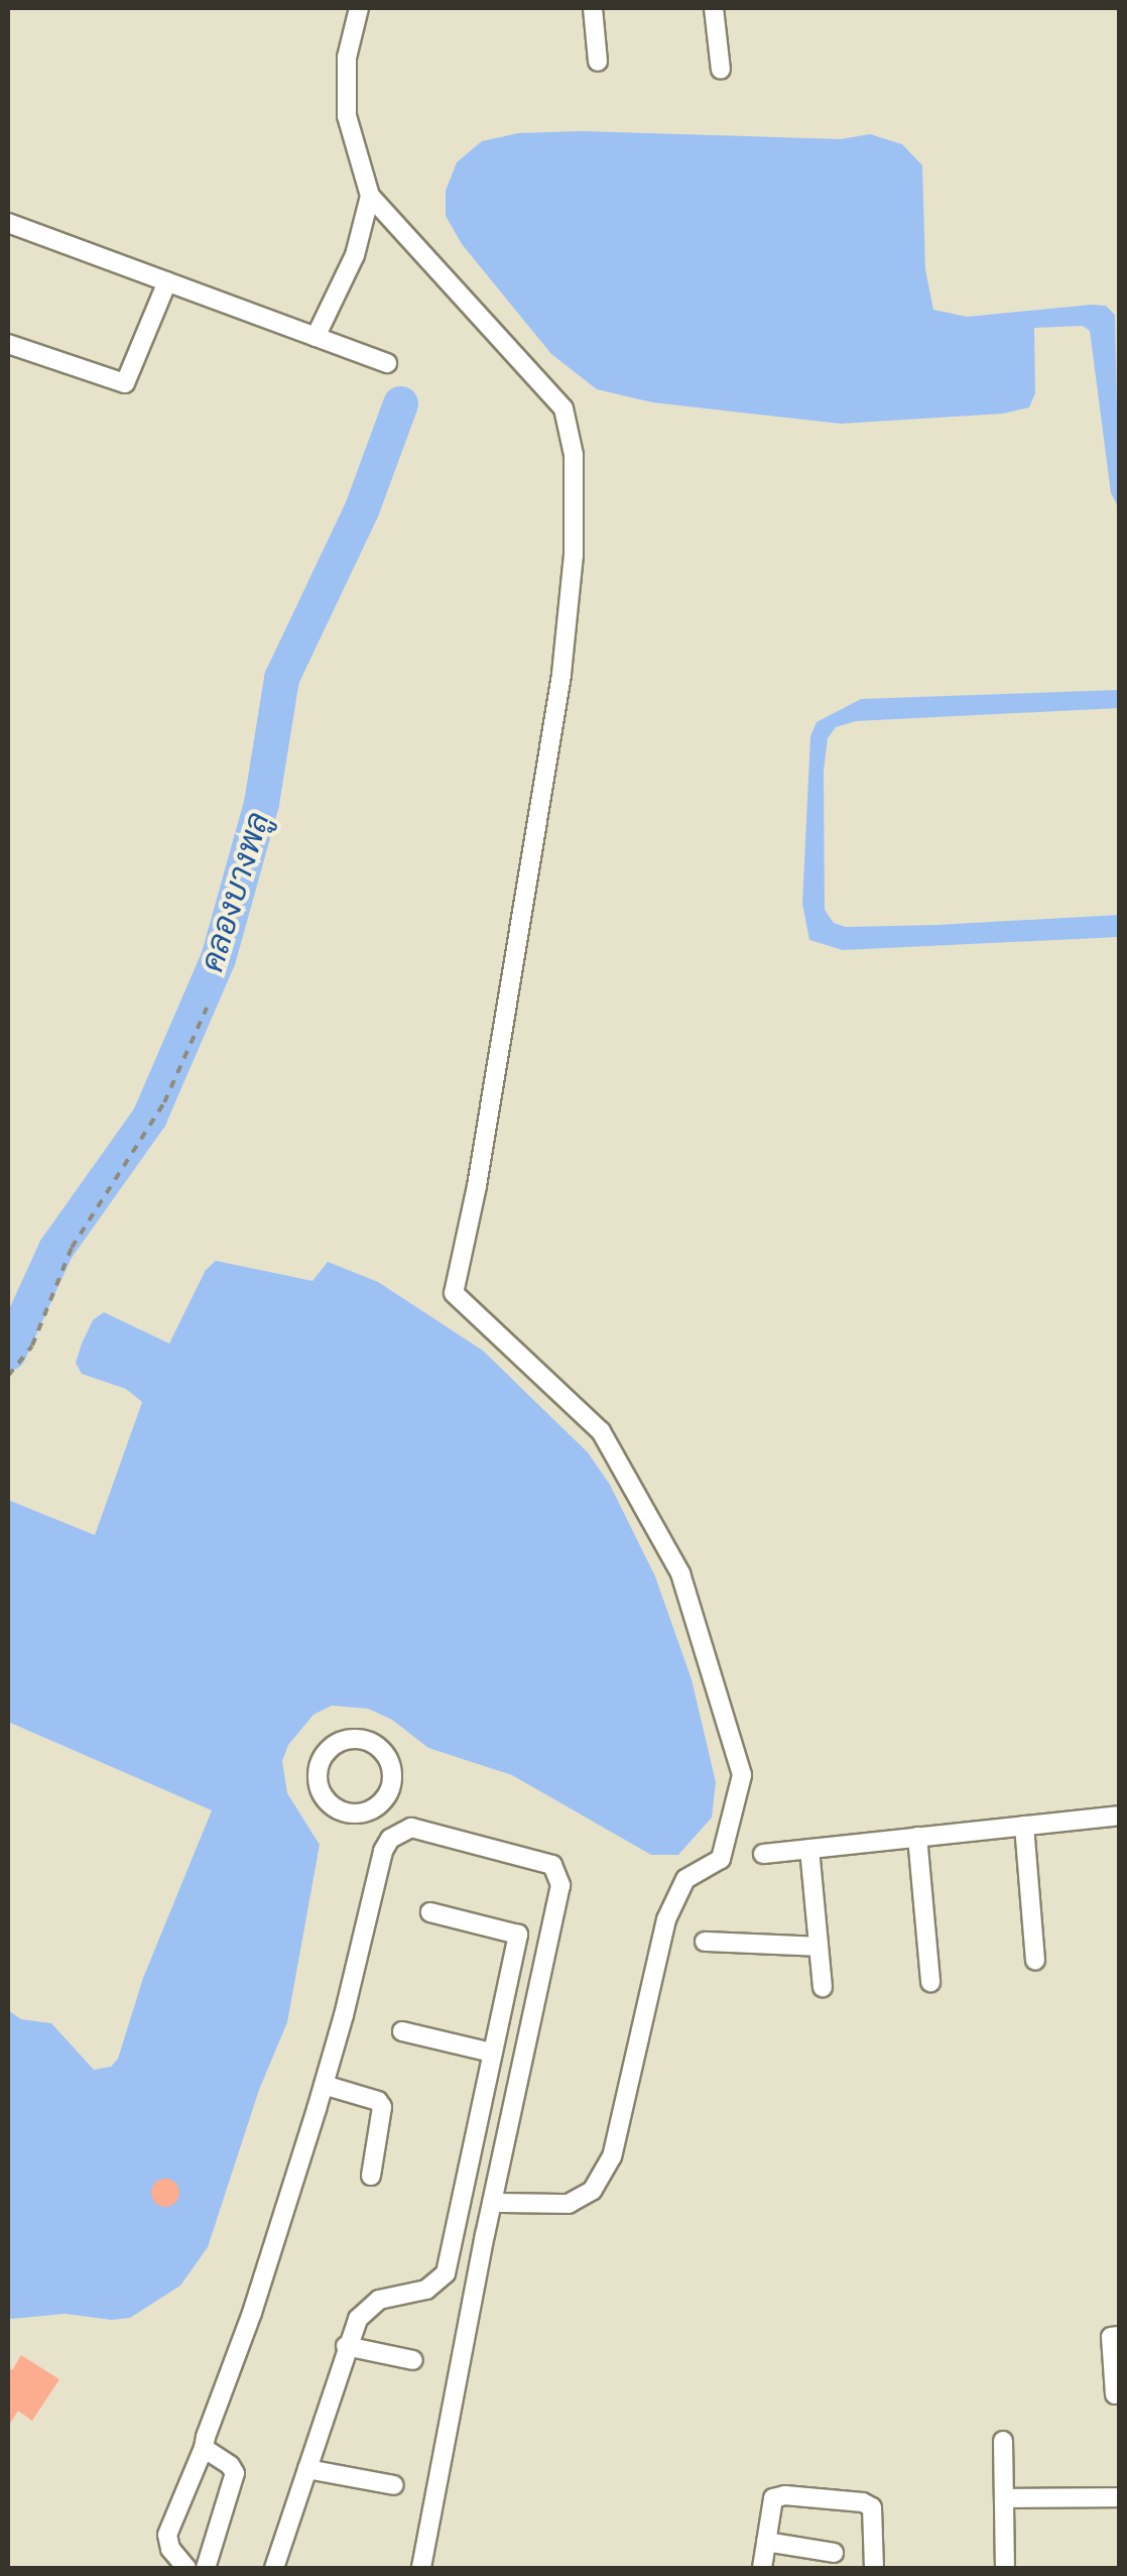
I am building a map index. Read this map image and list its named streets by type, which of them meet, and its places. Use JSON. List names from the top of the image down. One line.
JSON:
{"water":["คลองบางพลู"]}
